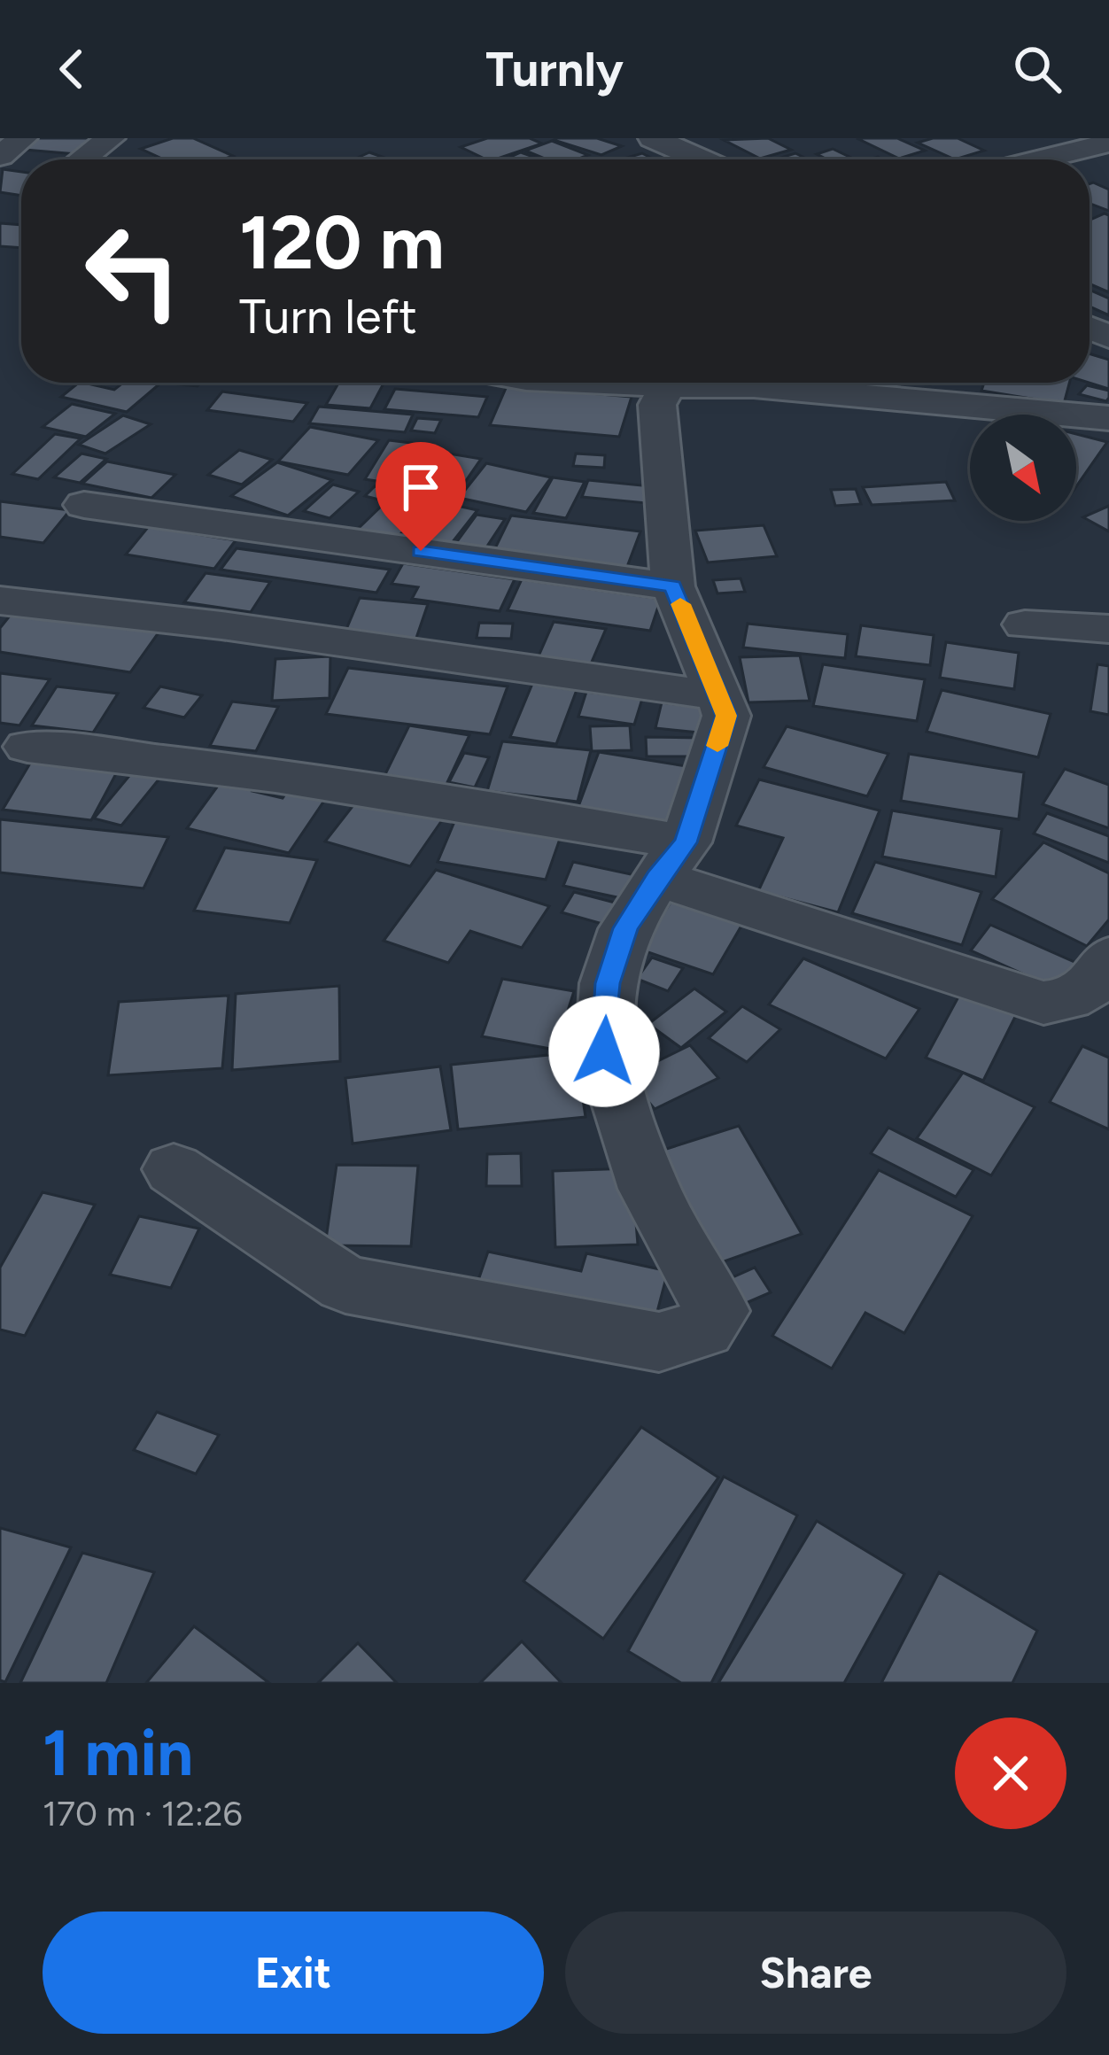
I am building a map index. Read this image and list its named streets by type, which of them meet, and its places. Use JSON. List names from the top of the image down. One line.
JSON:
{"north":"bottom right","page":{"header":"Turnly","turn":["120 m","Turn left"],"heading":["1 min","170 m · 12:26"],"buttons":["Exit","Share"]}}
